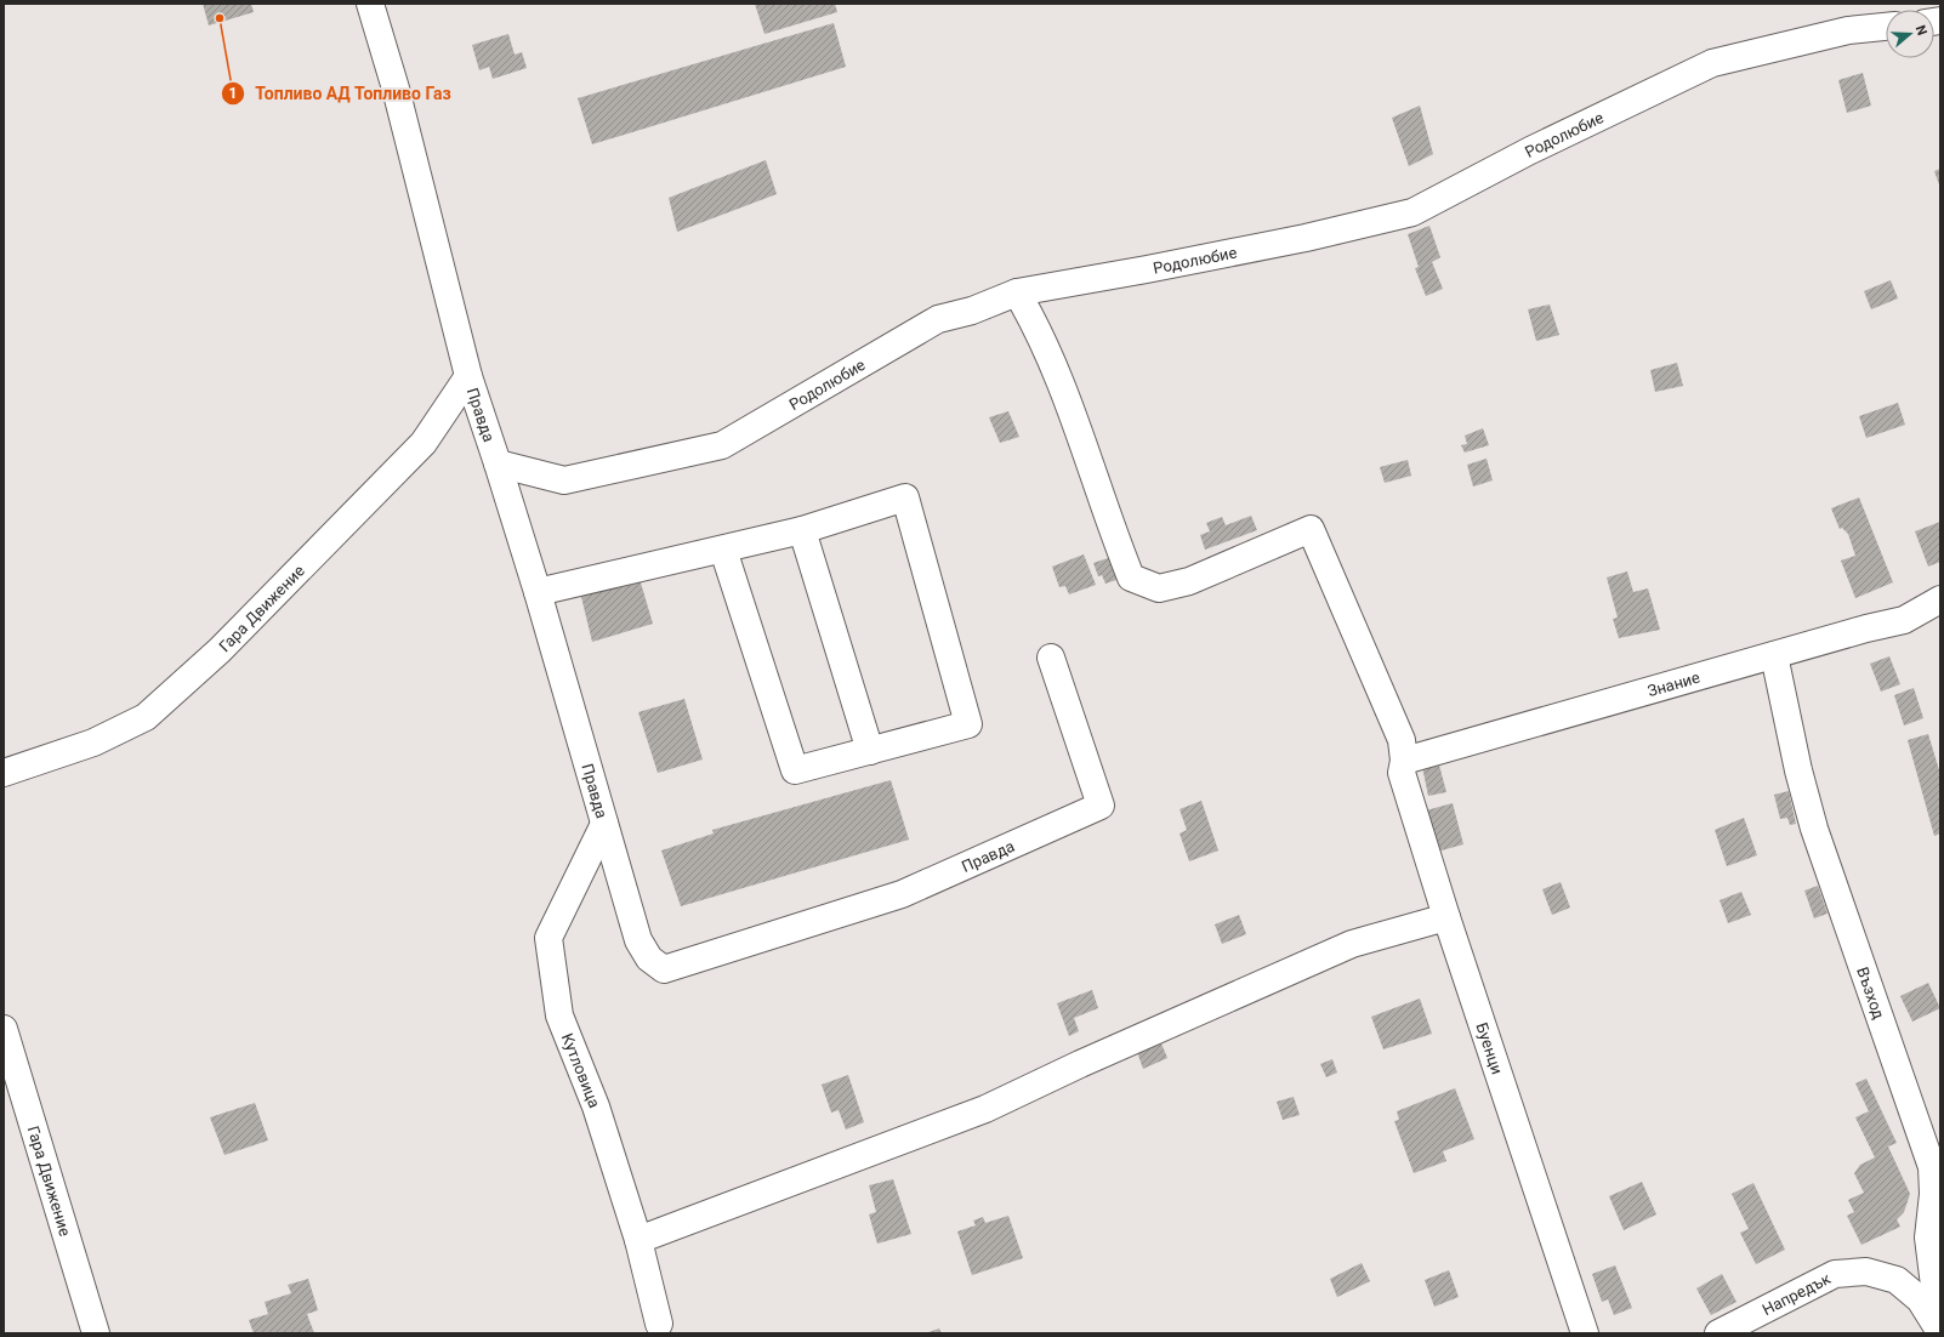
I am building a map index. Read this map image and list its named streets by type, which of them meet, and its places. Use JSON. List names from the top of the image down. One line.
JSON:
{"streets":{"street":["Родолюбие","Правда","Гара Движение","Знание","Възход","Буенци","Кутловица","Напредък"]},"crossings":[["Родолюбие","Правда"],["Родолюбие","Буенци"],["Правда","Гара Движение"],["Правда","Кутловица"],["Знание","Възход"],["Знание","Буенци"],["Възход","Напредък"]],"places":["Топливо АД Топливо Газ"],"north":"right"}
